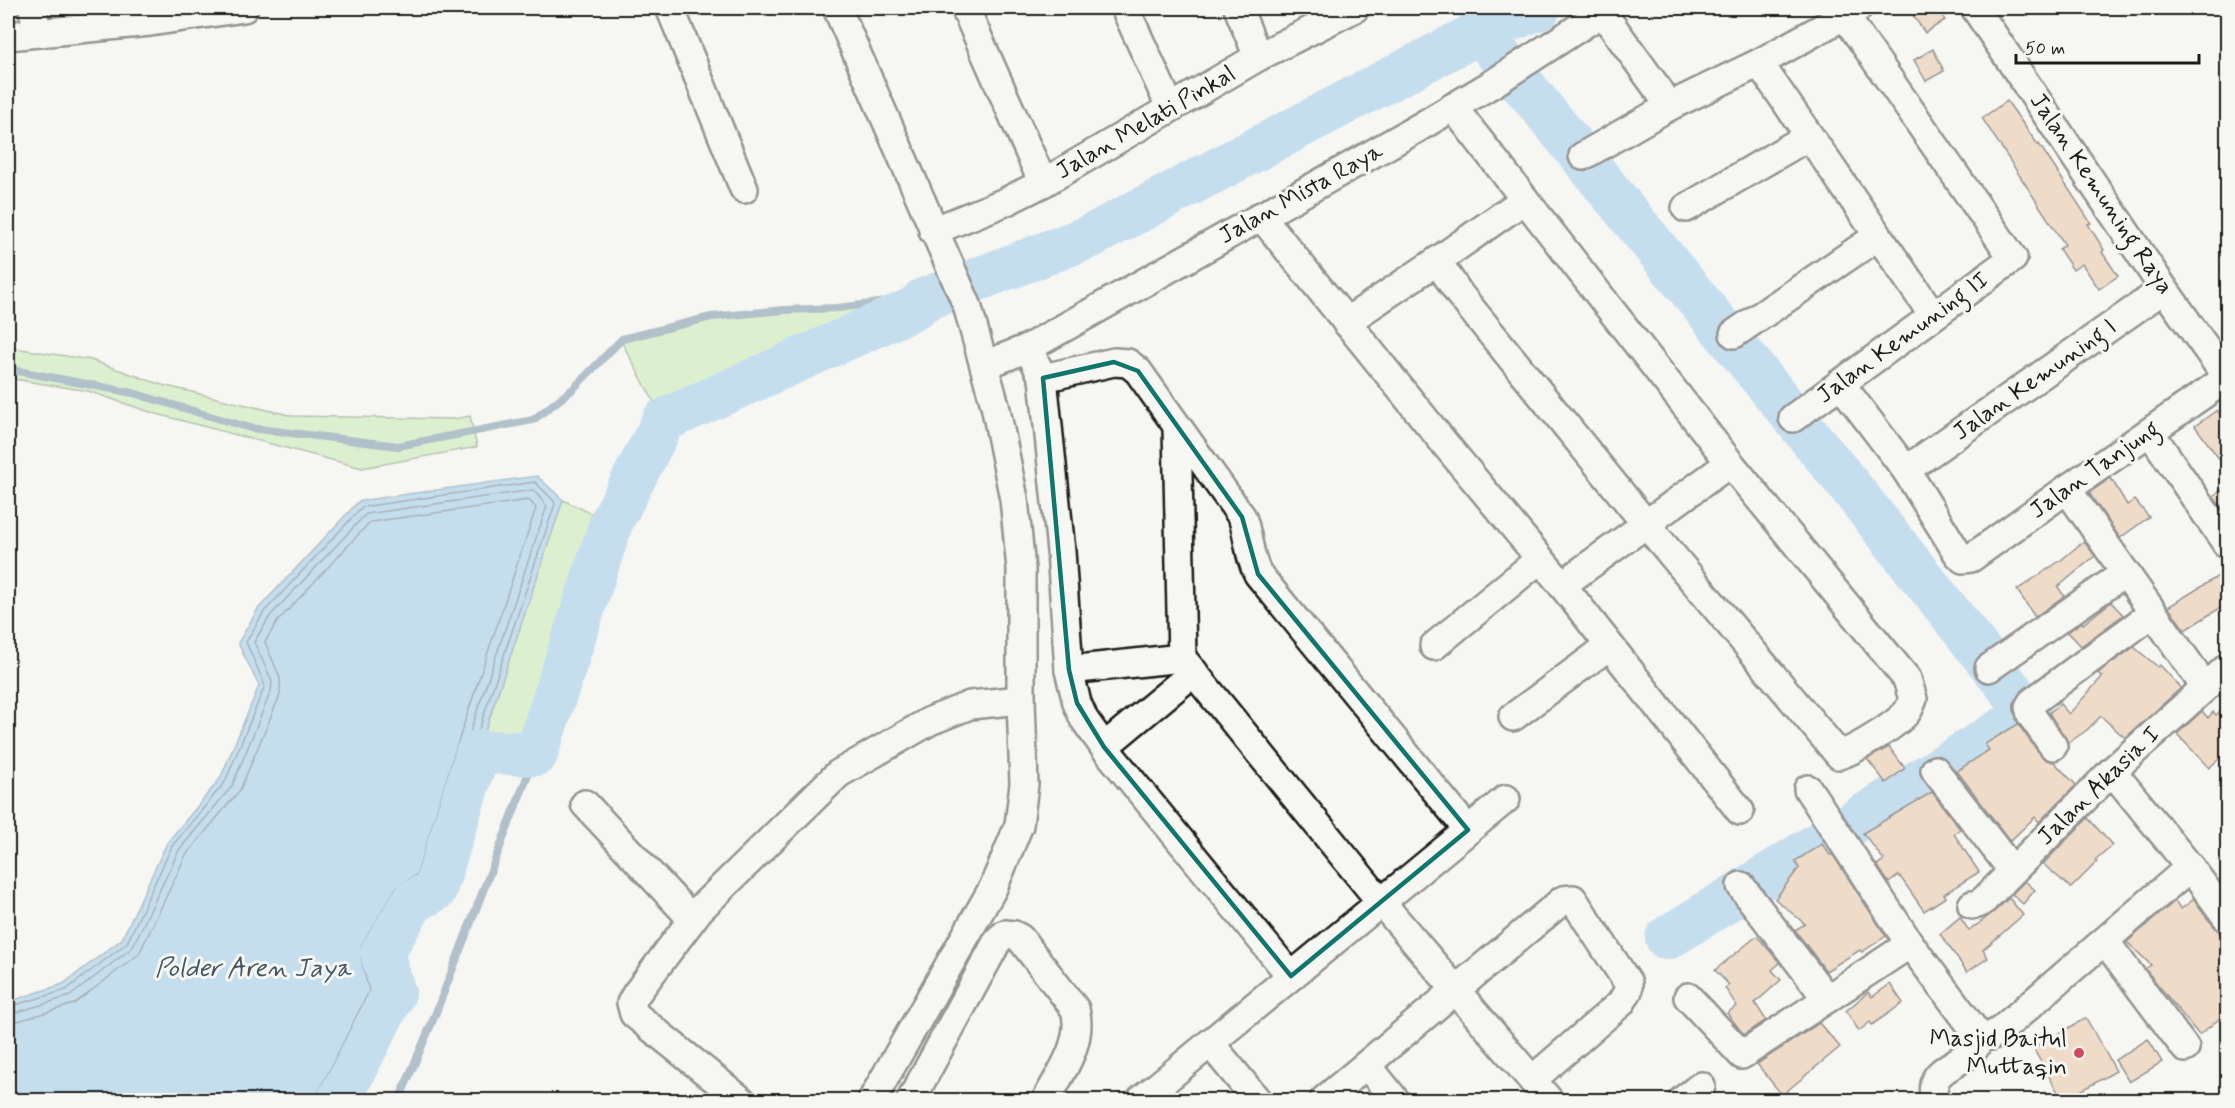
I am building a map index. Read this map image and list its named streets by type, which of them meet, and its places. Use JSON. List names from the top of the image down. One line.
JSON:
{"streets":{"street":["Jalan Melati Pinkal","Jalan Mista Raya","Jalan Kemuning Raya","Jalan Kemuning II","Jalan Kemuning I","Jalan Tanjung","Jalan Akasia I"]},"crossings":[["Jalan Kemuning Raya","Jalan Kemuning I"],["Jalan Kemuning Raya","Jalan Tanjung"],["Jalan Kemuning I","Jalan Tanjung"]],"water":["Polder Aren Jaya"],"places":["Masjid Baitul Muttaqin"],"scale_bar":"50 m"}
